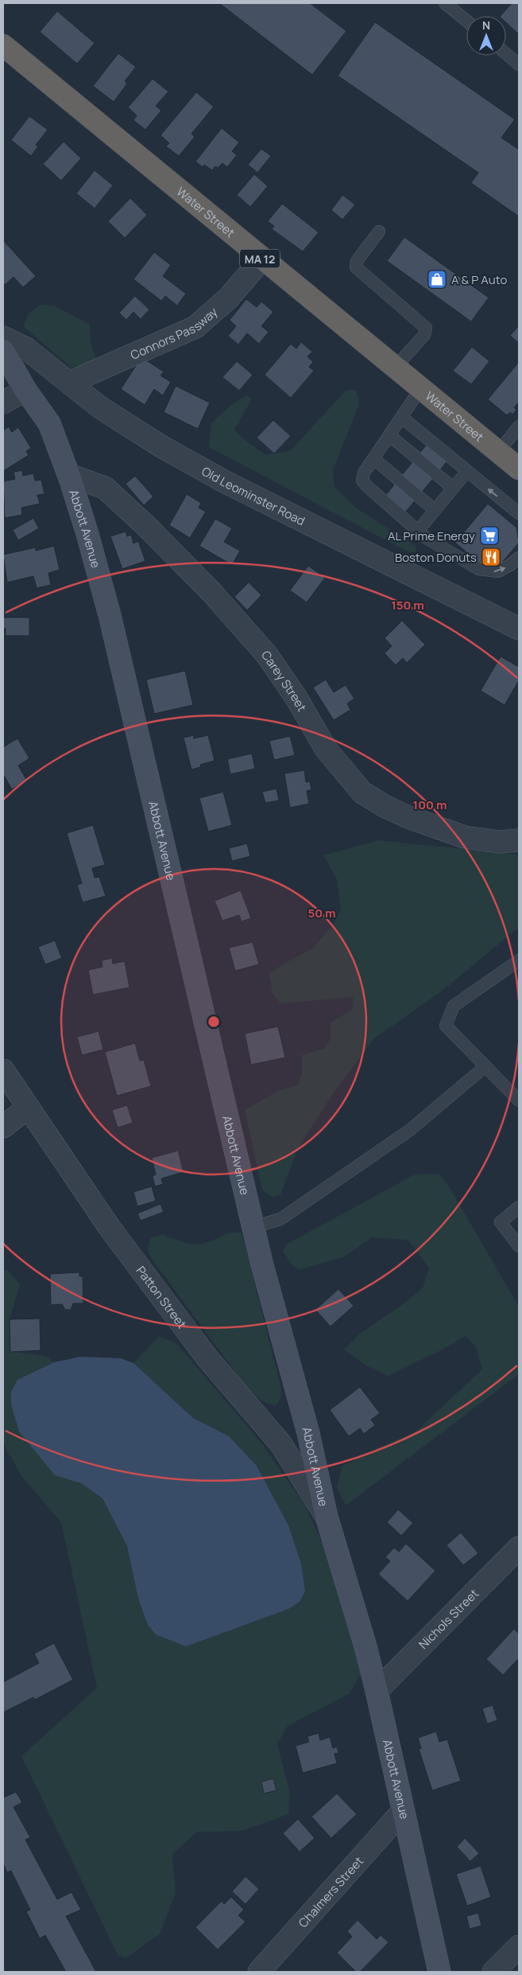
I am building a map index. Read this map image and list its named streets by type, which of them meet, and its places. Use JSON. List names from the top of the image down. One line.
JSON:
{"streets":{"highway":["Water Street","MA 12"],"main road":["Abbott Avenue"],"street":["Connors Passway","Old Leominster Road","Carey Street","Patton Street","Nichols Street","Chalmers Street"]},"crossings":[["Water Street","Connors Passway"],["Connors Passway","Old Leominster Road"],["Abbott Avenue","Carey Street"],["Abbott Avenue","Patton Street"],["Abbott Avenue","Nichols Street"],["Abbott Avenue","Chalmers Street"]],"places":{"shop":["A & P Auto"],"supermarket":["AL Prime Energy"],"restaurant":["Boston Donuts"]},"north":"top","rings":["150 m","100 m","50 m"]}
